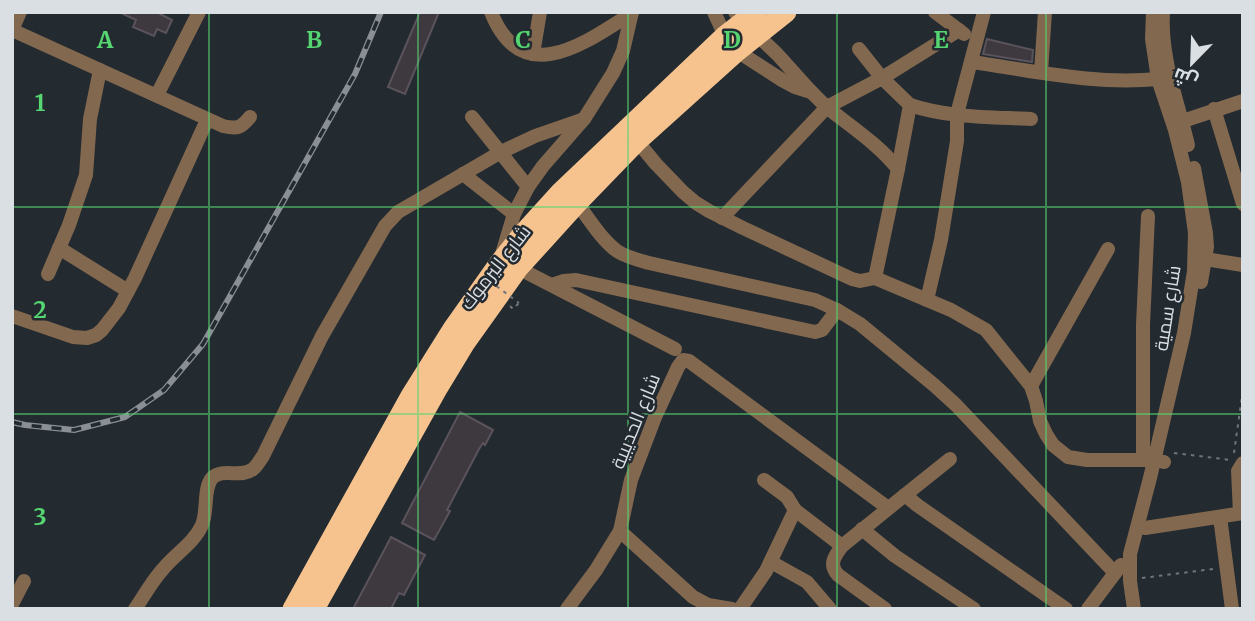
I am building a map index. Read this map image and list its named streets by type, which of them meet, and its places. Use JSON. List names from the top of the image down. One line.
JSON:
{"streets":{"highway":["شارع اليرموك"],"street":["شارع سمية","شارع الحديبية"]},"north":"bottom left","grid":{"columns":["A","B","C","D","E"],"rows":["1","2","3"]}}
